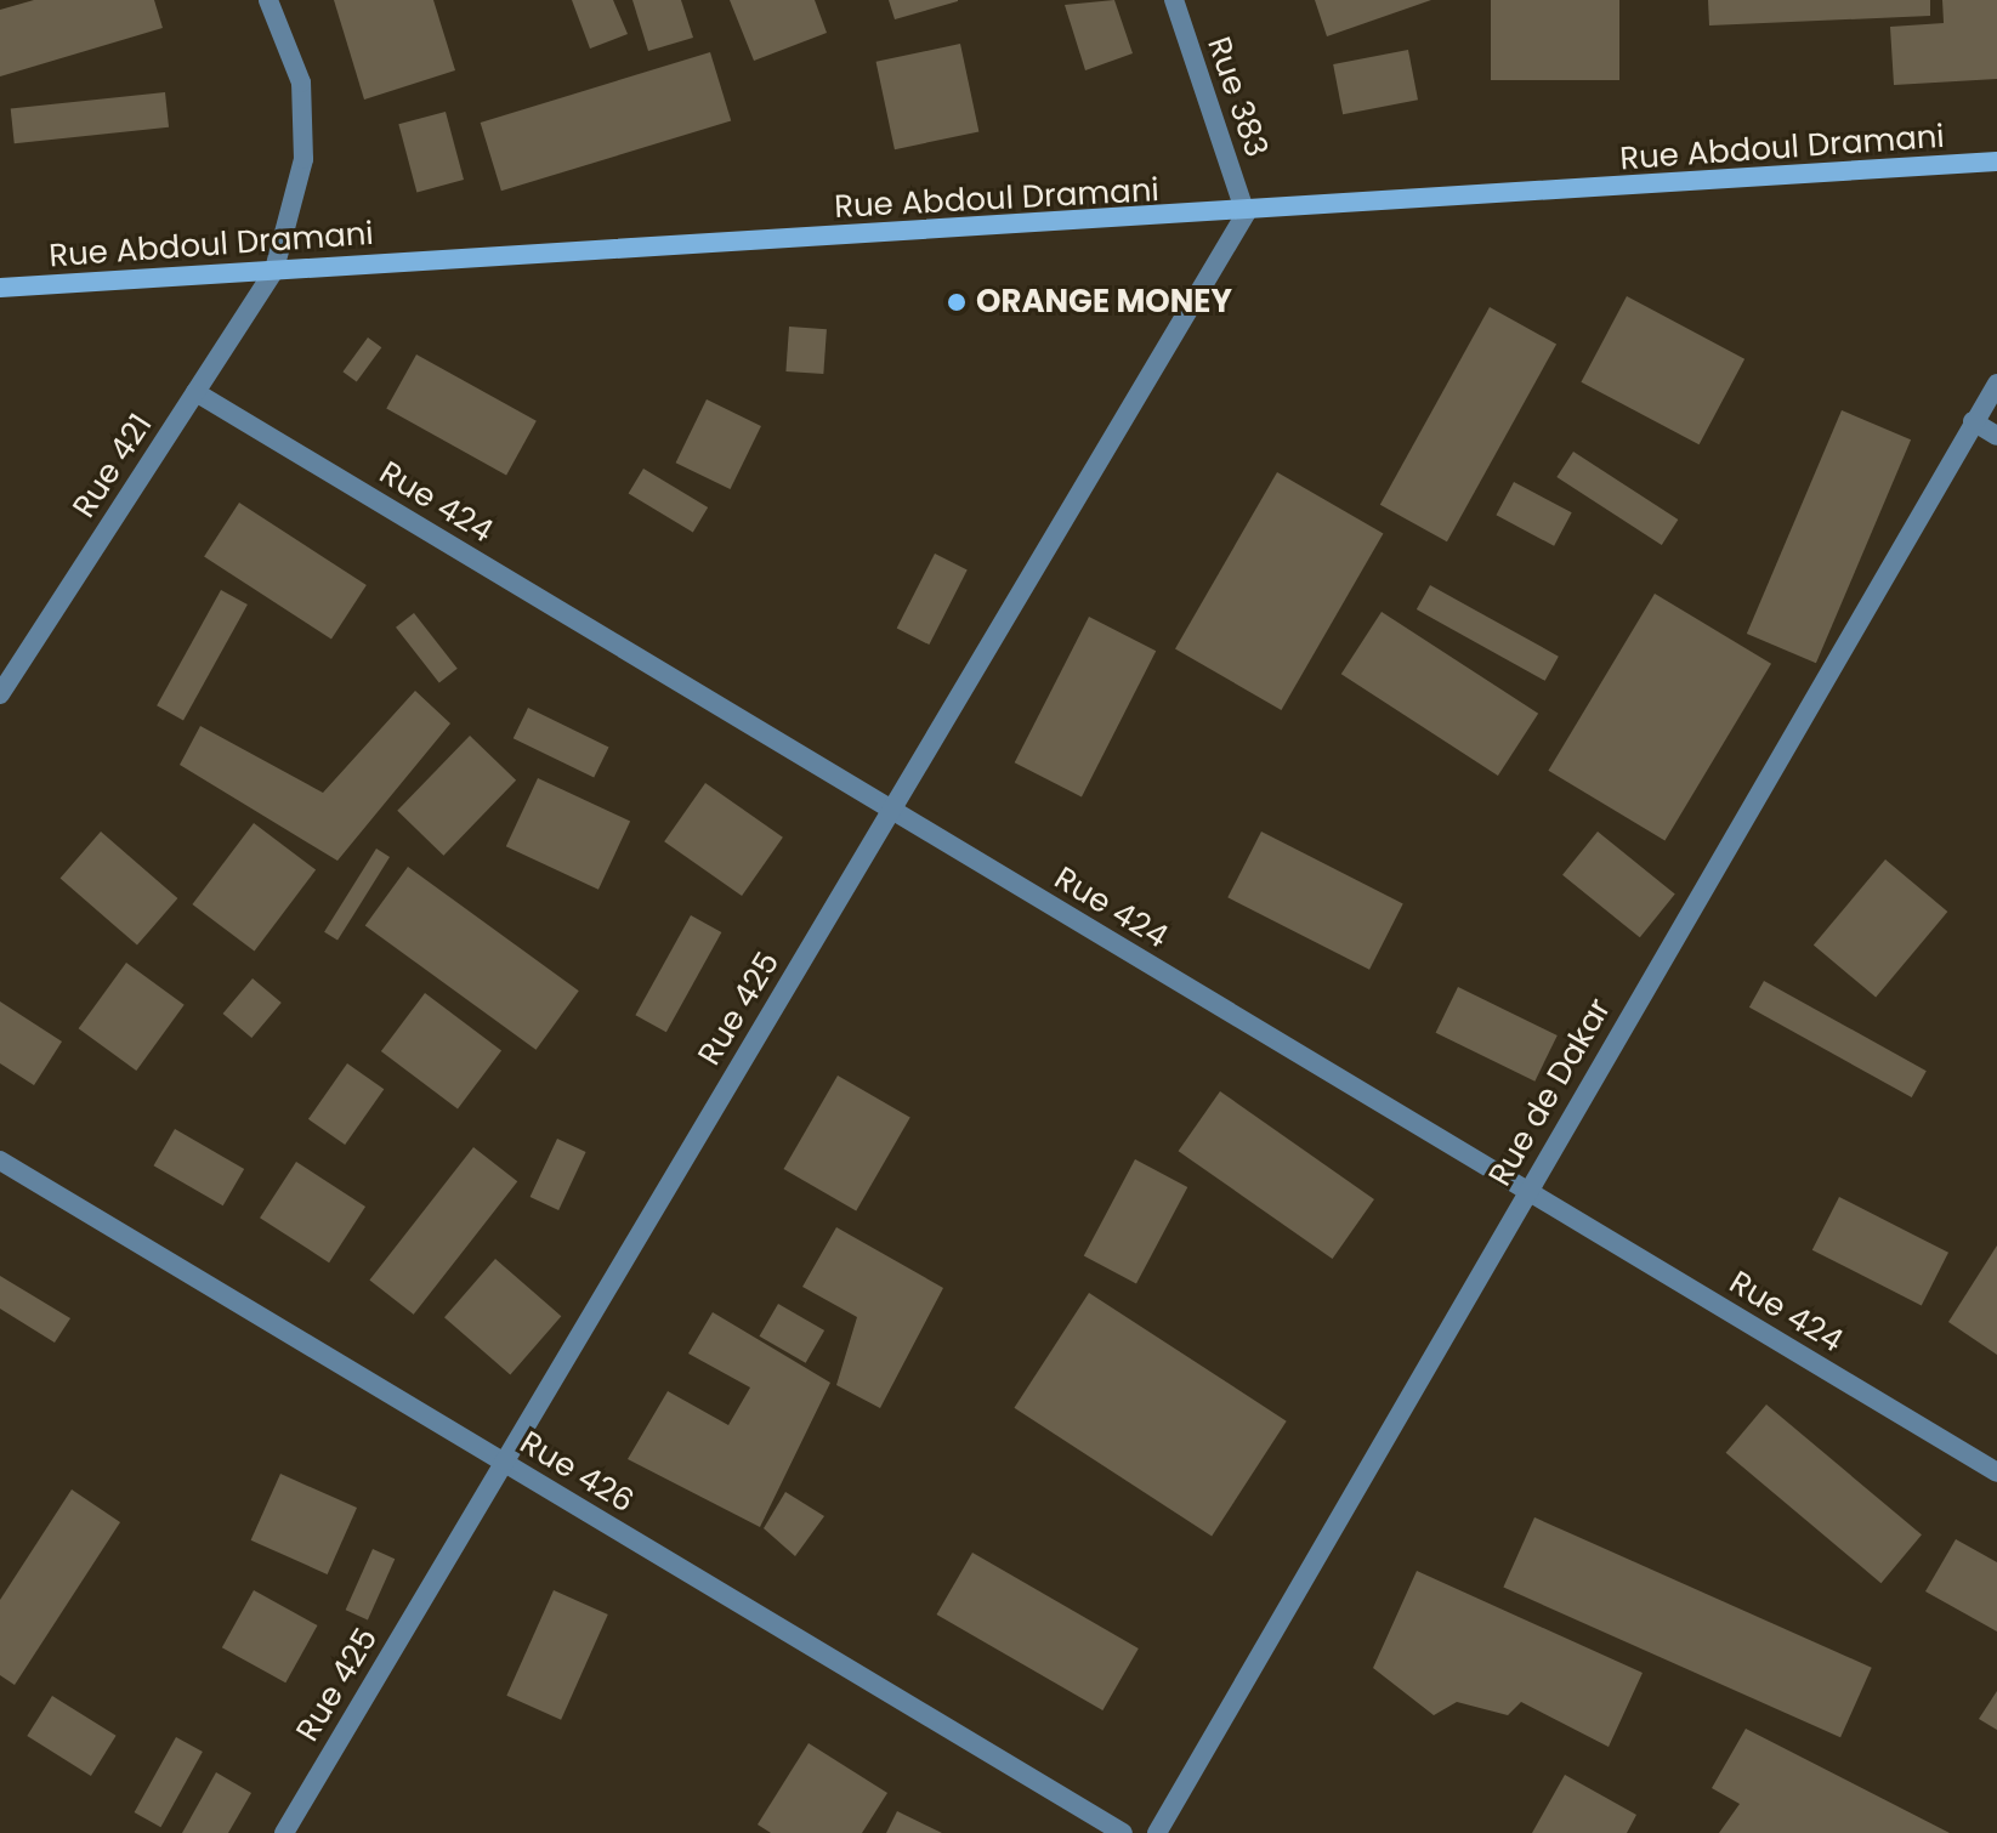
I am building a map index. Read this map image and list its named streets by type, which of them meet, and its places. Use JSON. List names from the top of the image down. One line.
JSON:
{"streets":{"main road":["Rue Abdoul Dramani"],"street":["Rue 383","Rue 421","Rue 424","Rue 425","Rue de Dakar","Rue 426"]},"crossings":[["Rue 383","Rue Abdoul Dramani"],["Rue 383","Rue 425"],["Rue Abdoul Dramani","Rue 421"],["Rue Abdoul Dramani","Rue 425"],["Rue 421","Rue 424"],["Rue 424","Rue 425"],["Rue 424","Rue de Dakar"],["Rue 425","Rue 426"]],"places":["ORANGE MONEY"]}
